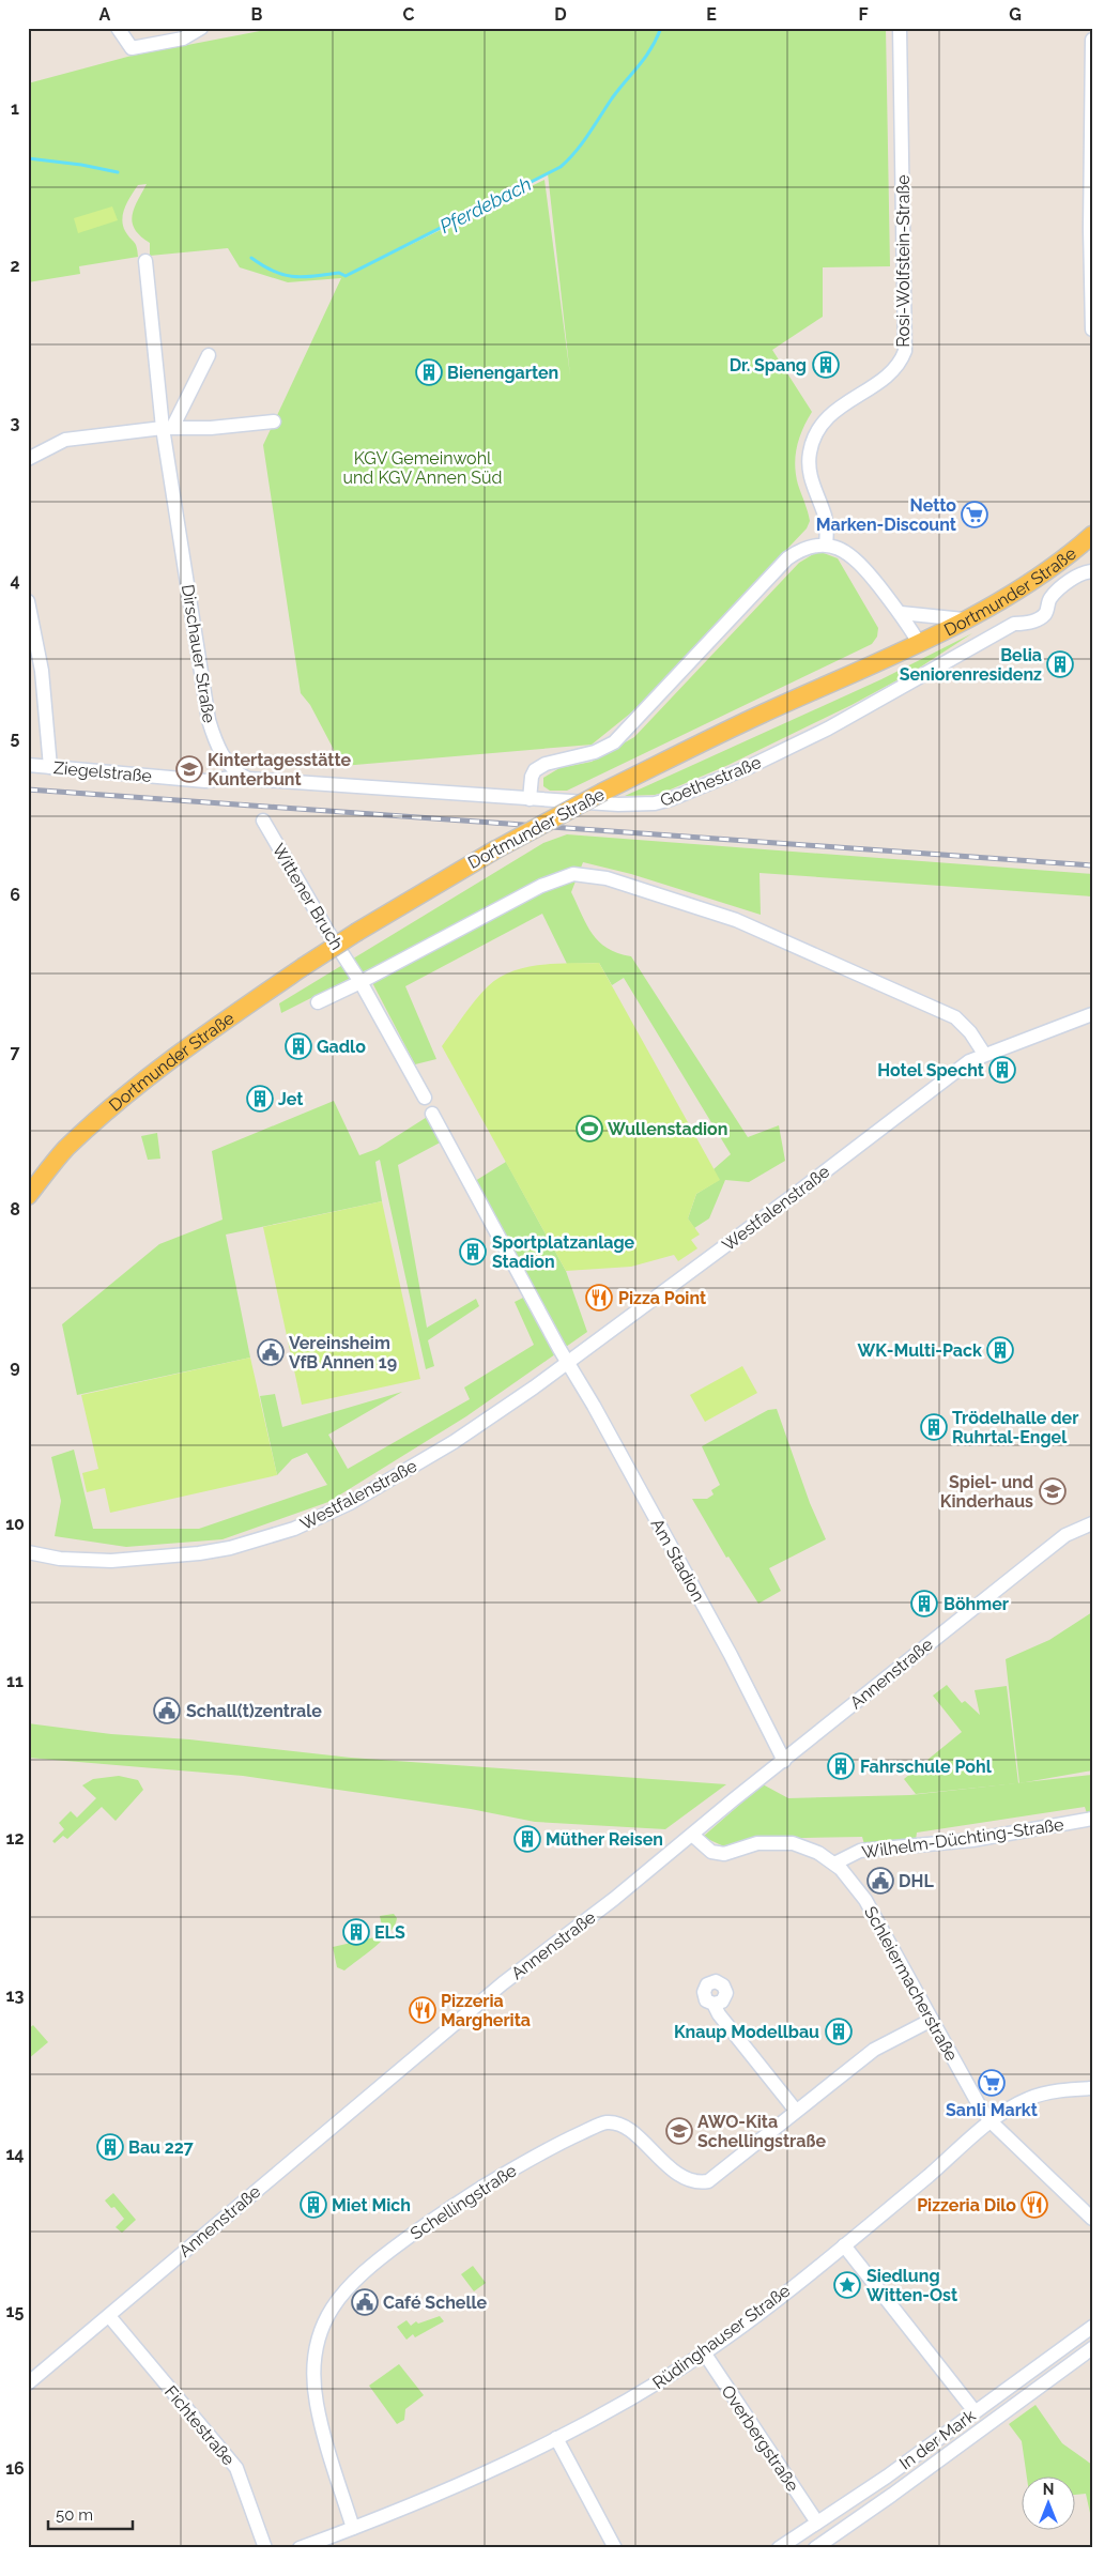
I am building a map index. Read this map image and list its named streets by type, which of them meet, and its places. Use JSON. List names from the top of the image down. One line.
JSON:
{"streets":{"main road":["Dortmunder Straße"],"street":["Rosi-Wolfstein-Straße","Dirschauer Straße","Ziegelstraße","Goethestraße","Wittener Bruch","Westfalenstraße","Am Stadion","Annenstraße","Wilhelm-Düchting-Straße","Schleiermacherstraße","Schellingstraße","Rüdinghauser Straße","Fichtestraße","Overbergstraße","In der Mark"]},"crossings":[["Dirschauer Straße","Ziegelstraße"],["Westfalenstraße","Am Stadion"],["Am Stadion","Annenstraße"],["Annenstraße","Schleiermacherstraße"],["Annenstraße","Fichtestraße"],["Wilhelm-Düchting-Straße","Schleiermacherstraße"],["Schleiermacherstraße","Schellingstraße"],["Schleiermacherstraße","Rüdinghauser Straße"],["Schellingstraße","Rüdinghauser Straße"],["Rüdinghauser Straße","Overbergstraße"],["Overbergstraße","In der Mark"]],"water":["Pferdebach"],"parks":["KGV Gemeinwohl und KGV Annen Süd"],"places":{"building":["Dr. Spang","Bienengarten","Belia Seniorenresidenz","Gadlo","Hotel Specht","Jet","Sportplatzanlage Stadion","WK-Multi-Pack","Trödelhalle der Ruhrtal-Engel","Böhmer","Fahrschule Pohl","Müther Reisen","ELS","Knaup Modellbau","Bau 227","Miet Mich"],"supermarket":["Netto Marken-Discount","Sanli Markt"],"school or university":["Kintertagesstätte Kunterbunt","Spiel- und Kinderhaus","AWO-Kita Schellingstraße"],"sports":["Wullenstadion"],"restaurant":["Pizza Point","Pizzeria Margherita","Pizzeria Dilo"],"public building":["Vereinsheim VfB Annen 19","Schall(t)zentrale","DHL","Café Schelle"],"place":["Siedlung Witten-Ost"]},"scale_bar":"50 m","north":"top","grid":{"columns":["A","B","C","D","E","F","G"],"rows":["1","2","3","4","5","6","7","8","9","10","11","12","13","14","15","16"]}}
